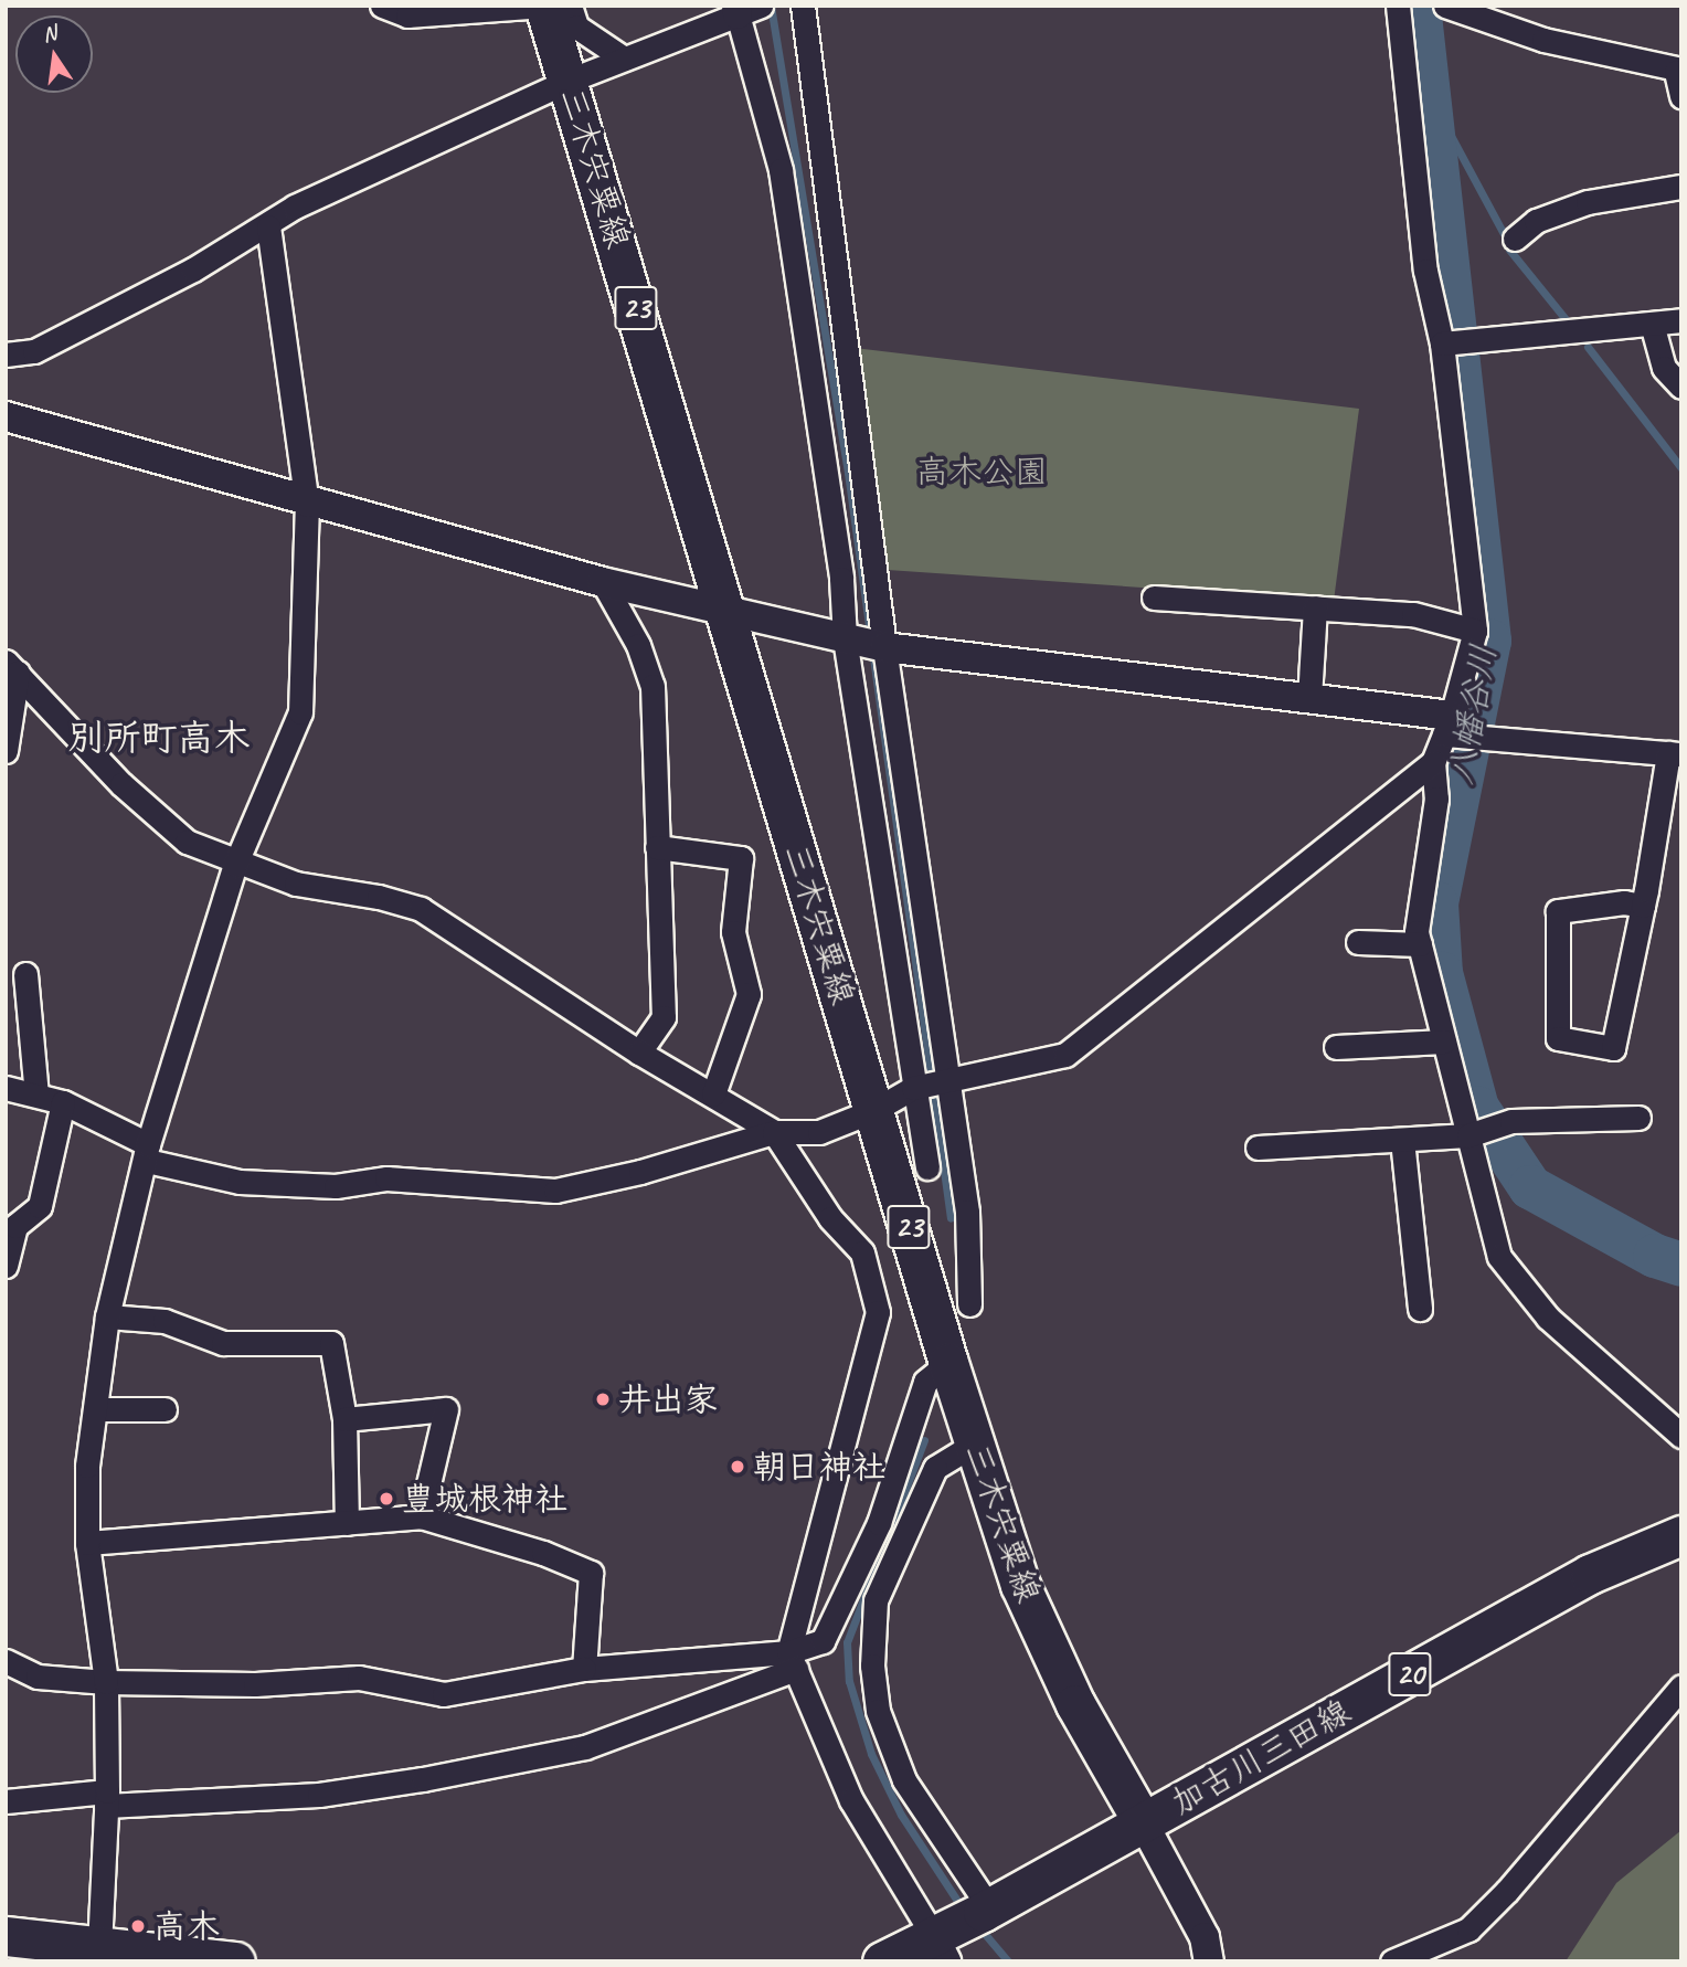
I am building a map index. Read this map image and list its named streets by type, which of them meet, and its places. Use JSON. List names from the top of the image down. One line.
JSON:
{"streets":{"main road":["三木宍粟線","23","20","加古川三田線"]},"crossings":[["三木宍粟線","加古川三田線"]],"districts":["別所町高木"],"water":["八幡谷川"],"parks":["高木公園"],"places":["井出家","朝日神社","豊城根神社","高木"],"north":"top"}
